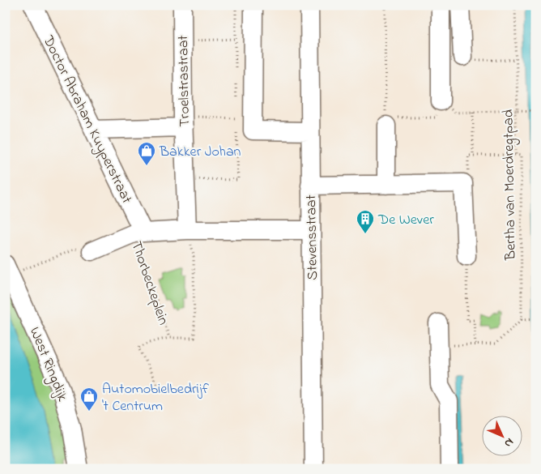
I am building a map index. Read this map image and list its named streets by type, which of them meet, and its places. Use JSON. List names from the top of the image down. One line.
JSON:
{"streets":{"street":["Troelstrastraat","Doctor Abraham Kuyperstraat","Stevensstraat","Thorbeckeplein","West Ringdijk"],"path":["Bertha van Moerdregtpad"]},"crossings":[["Troelstrastraat","Thorbeckeplein"],["Doctor Abraham Kuyperstraat","Thorbeckeplein"]],"places":{"shop":["Bakker Johan","Automobielbedrijf 't Centrum"],"building":["De Wever"]},"north":"bottom right"}
